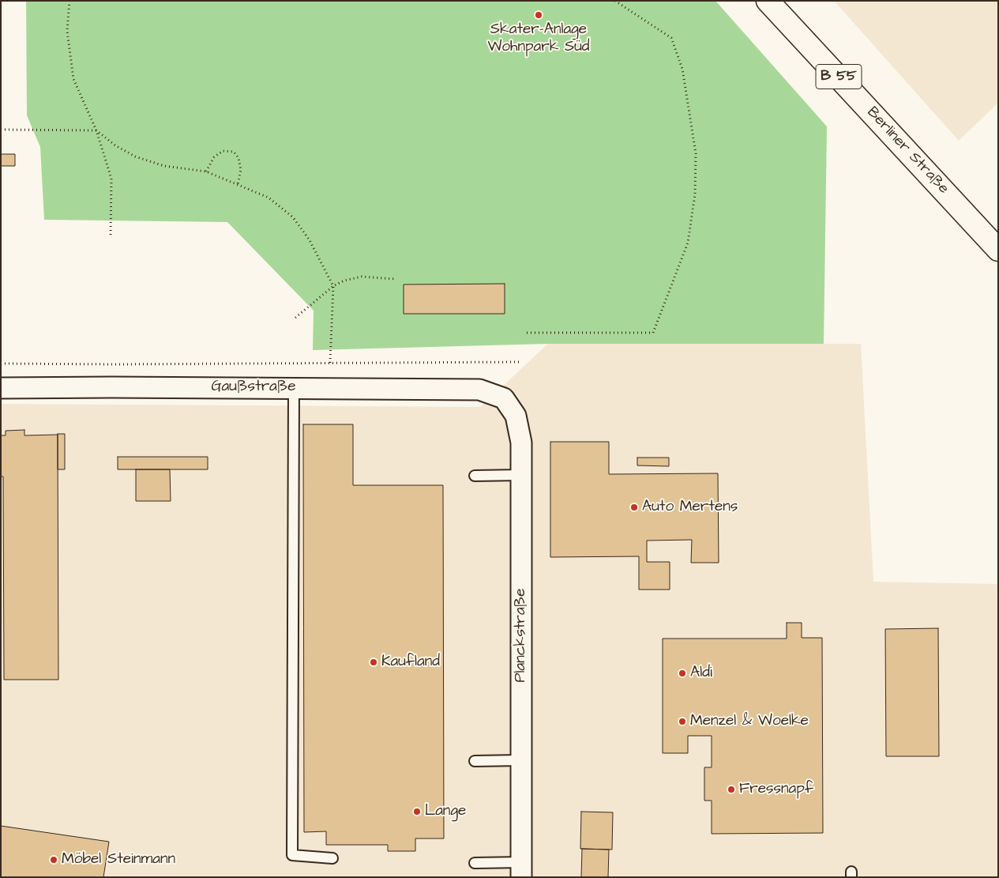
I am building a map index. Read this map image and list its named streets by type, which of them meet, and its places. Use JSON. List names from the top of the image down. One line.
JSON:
{"streets":{"main road":["B 55","Berliner Straße"],"street":["Gaußstraße","Planckstraße"]},"crossings":[["Gaußstraße","Planckstraße"]],"places":["Skater-Anlage Wohnpark Süd","Auto Mertens","Kaufland","Aldi","Menzel & Woelke","Fressnapf","Lange","Möbel Steinmann"]}
